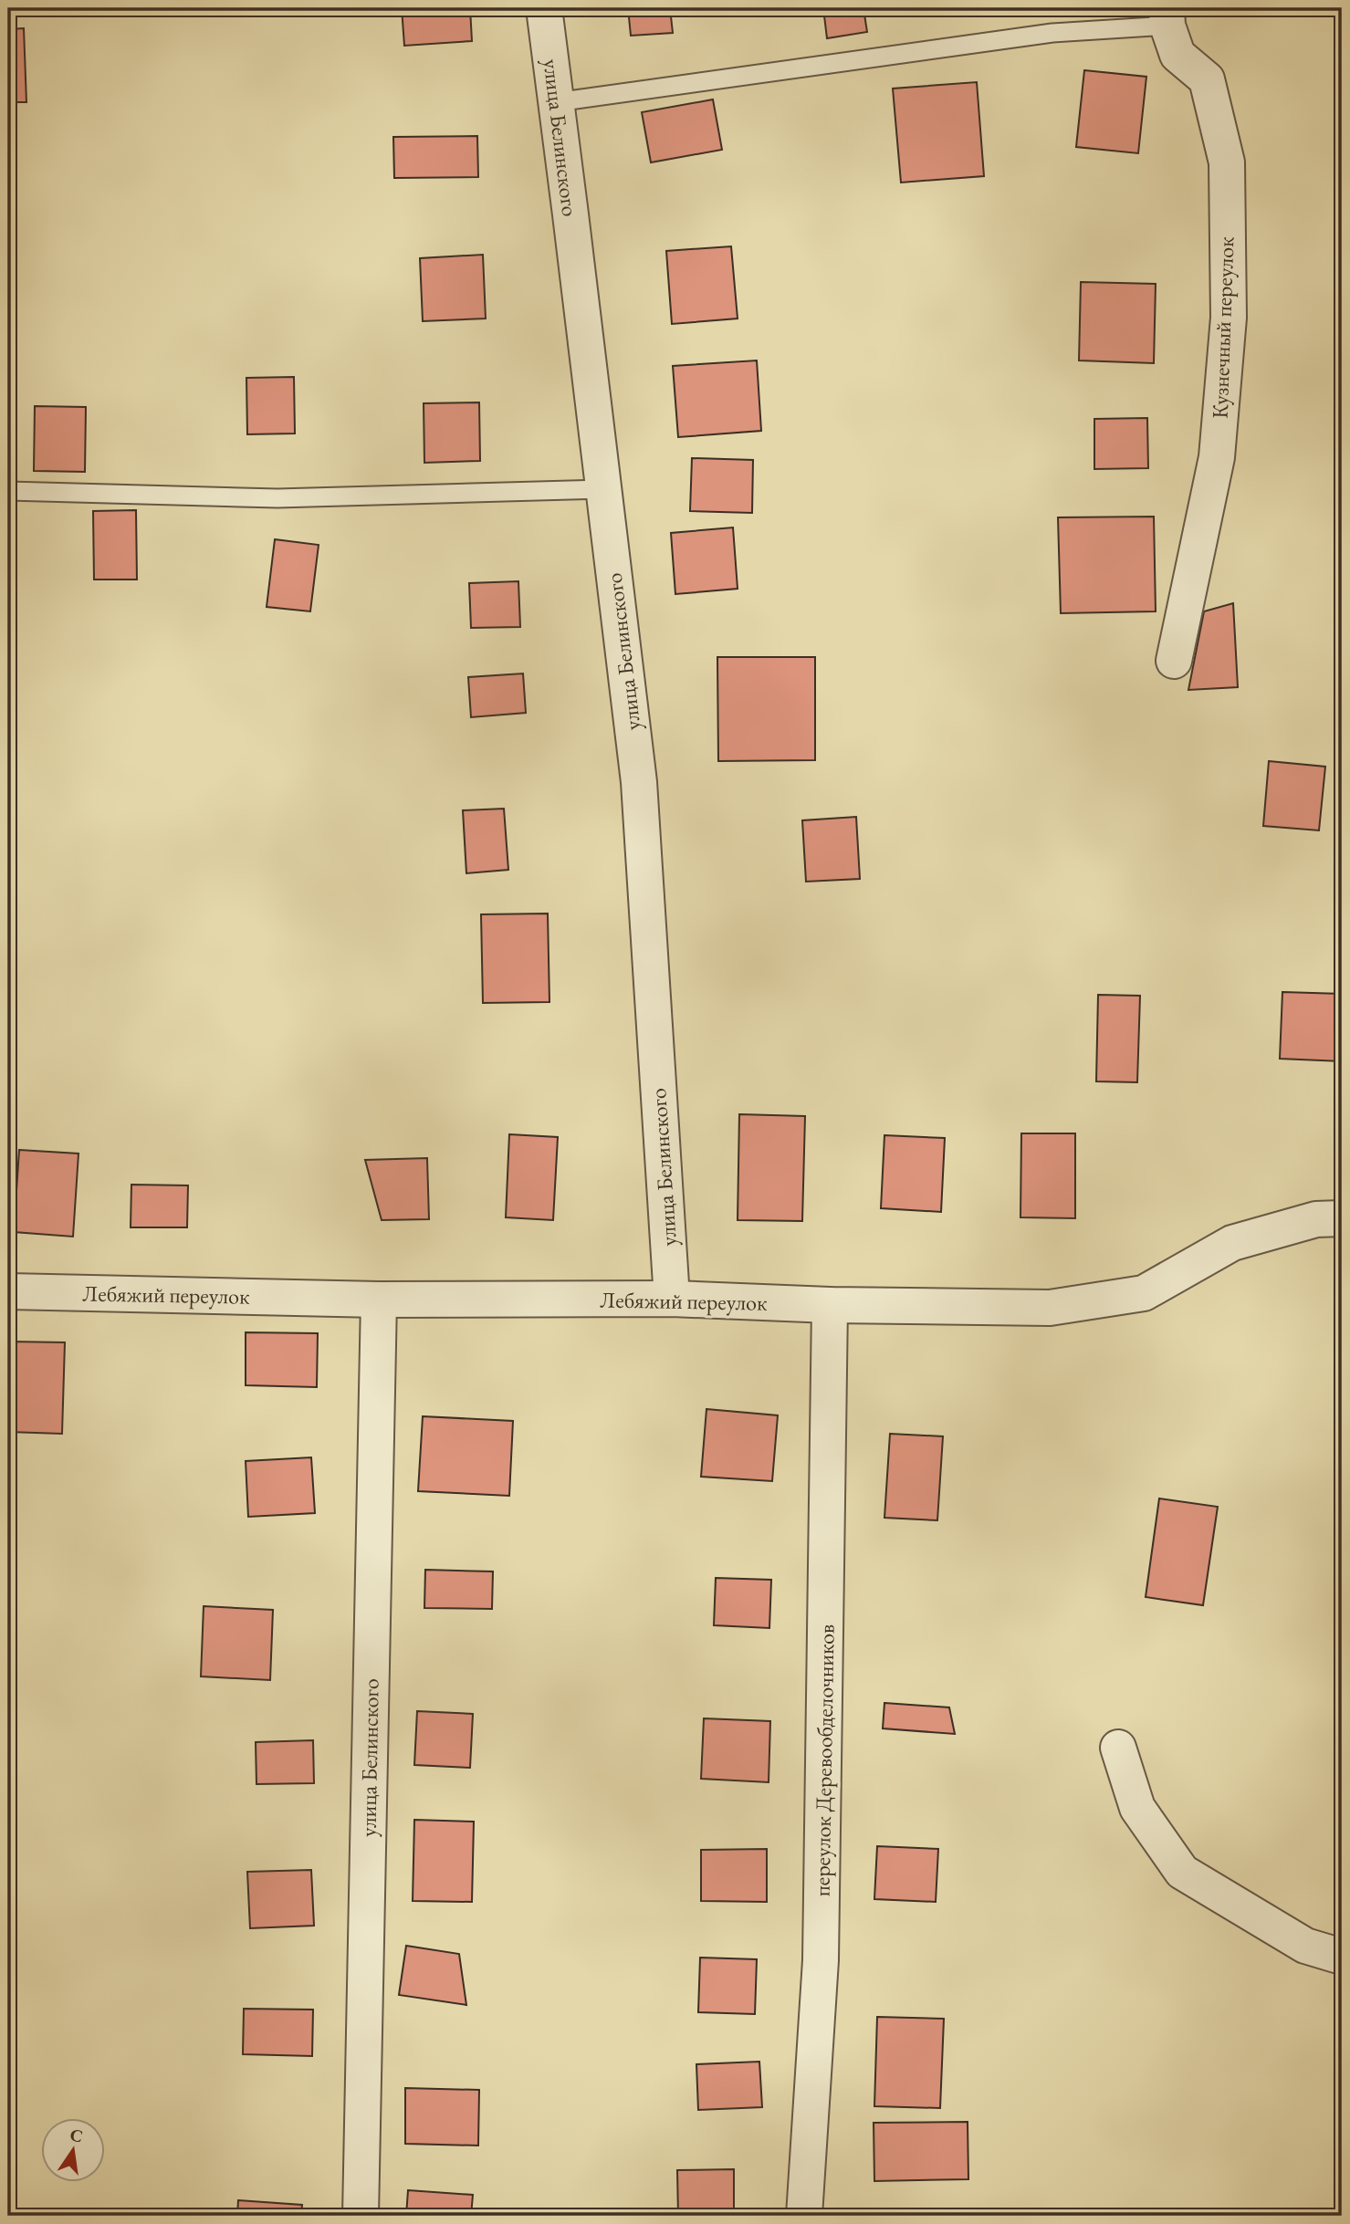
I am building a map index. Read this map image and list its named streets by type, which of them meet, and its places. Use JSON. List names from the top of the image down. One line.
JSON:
{"streets":{"street":["улица Белинского","Кузнечный переулок","Лебяжий переулок","переулок Деревообделочников"]},"crossings":[["улица Белинского","Лебяжий переулок"],["Лебяжий переулок","переулок Деревообделочников"]],"north":"top"}
